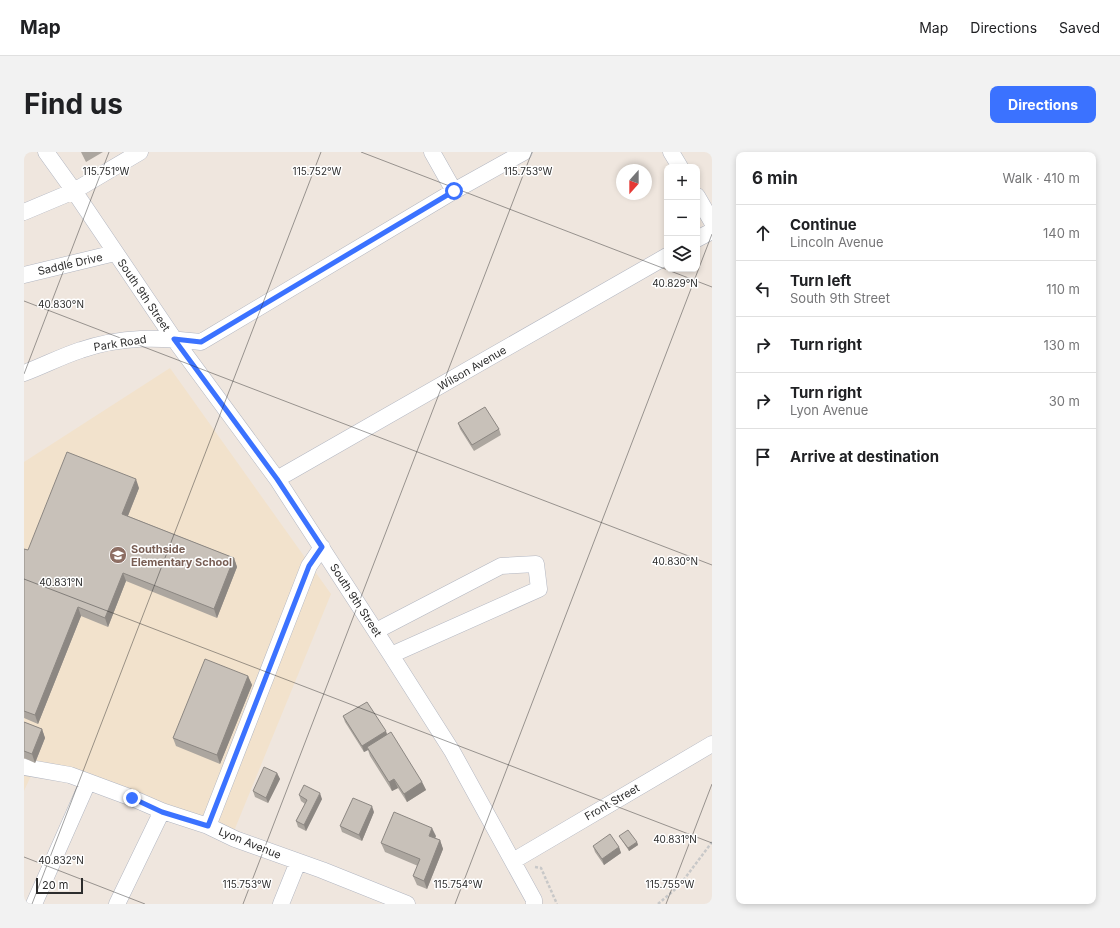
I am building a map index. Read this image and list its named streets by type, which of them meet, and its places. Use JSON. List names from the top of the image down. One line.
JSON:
{"streets":{"street":["Saddle Drive","South 9th Street","Park Road","Wilson Avenue","Front Street","Lyon Avenue"]},"crossings":[["Saddle Drive","South 9th Street"],["South 9th Street","Park Road"],["South 9th Street","Wilson Avenue"],["South 9th Street","Front Street"]],"places":{"school or university":["Southside Elementary School"]},"scale_bar":"20 m","north":"bottom","page":{"header":"Map","nav":["Map","Directions","Saved"],"buttons":"Directions","title":"Find us","heading":["6 min","Walk · 410 m"],"map_buttons":["+","−"],"list":[["Continue","Lincoln Avenue","140 m"],["Turn left","South 9th Street","110 m"],["Turn right","130 m"],["Turn right","Lyon Avenue","30 m"],"Arrive at destination"],"scale":"20 m"},"coordinates":["115.752°W","115.753°W","115.751°W","40.829°N","40.830°N","40.831°N","40.832°N","115.754°W","115.755°W"]}
